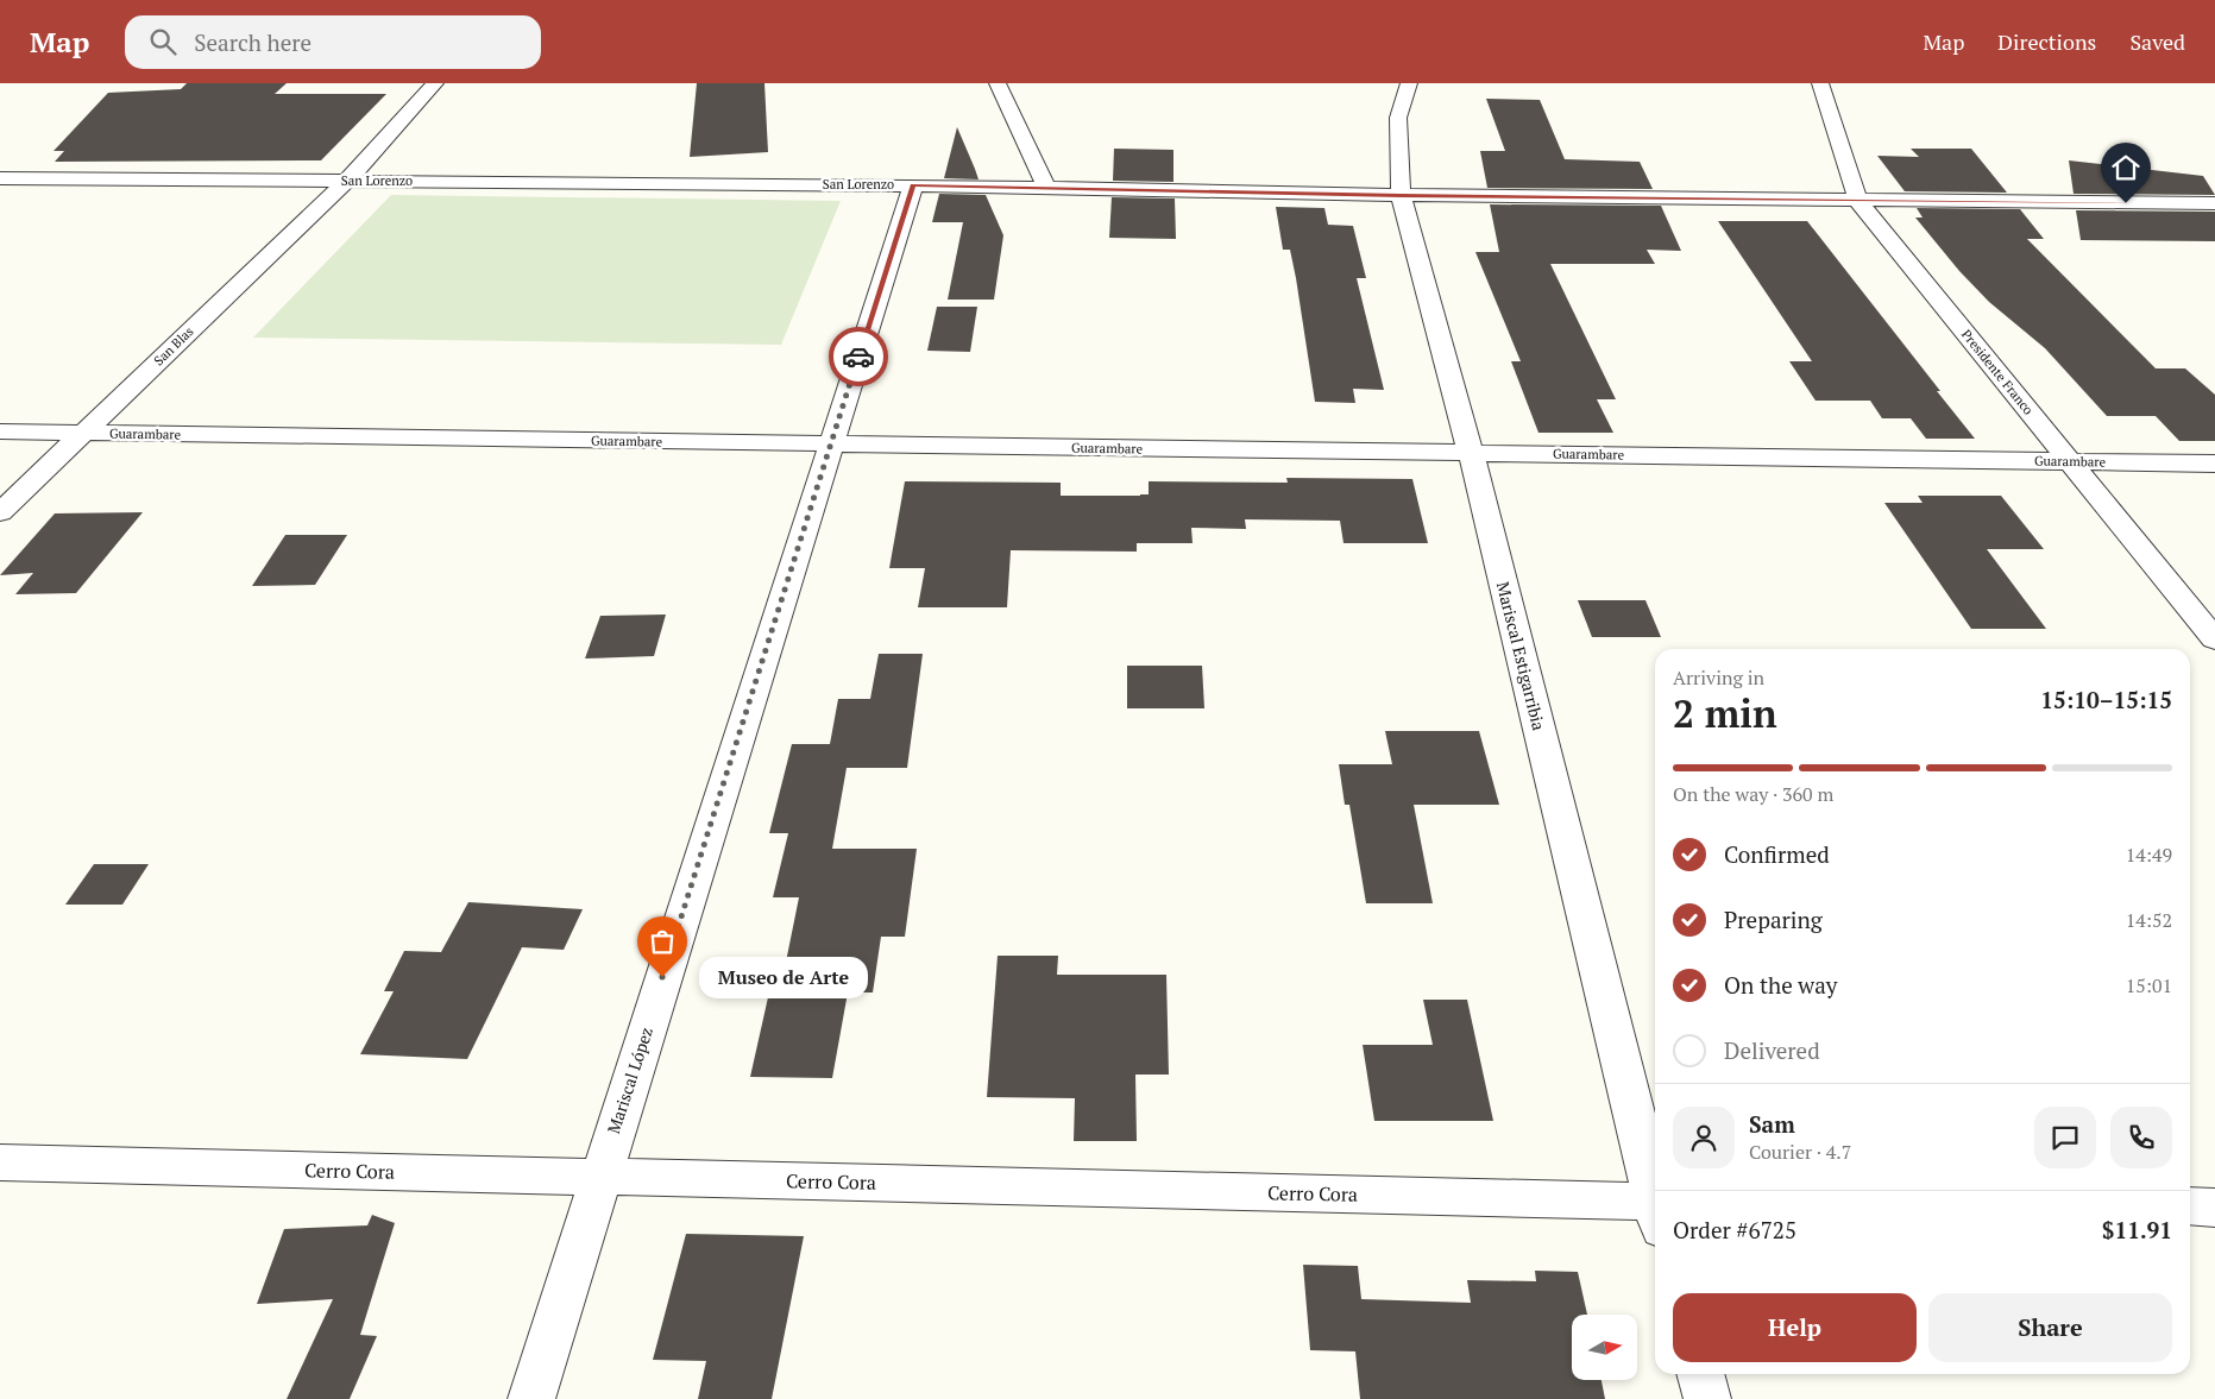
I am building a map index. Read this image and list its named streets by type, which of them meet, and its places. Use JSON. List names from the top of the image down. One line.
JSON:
{"streets":{"street":["San Lorenzo","San Blas","Presidente Franco","Guarambare","Mariscal Estigarribia","Mariscal López","Cerro Cora"]},"crossings":[["San Lorenzo","San Blas"],["San Lorenzo","Presidente Franco"],["San Lorenzo","Mariscal Estigarribia"],["San Lorenzo","Mariscal López"],["San Blas","Guarambare"],["Presidente Franco","Guarambare"],["Guarambare","Mariscal Estigarribia"],["Guarambare","Mariscal López"],["Mariscal López","Cerro Cora"]],"places":["Museo de Arte"],"north":"right","page":{"header":"Map","search":"Search here","nav":["Map","Directions","Saved"],"heading":["2 min","Arriving in","15:10–15:15"],"panel":["Sam","Courier · 4.7","Order #6725","$11.91"],"bar":"On the way · 360 m","list":[["Confirmed","14:49"],["Preparing","14:52"],["On the way","15:01"],"Delivered"],"bubble":"Museo de Arte","buttons":["Help","Share"]}}
